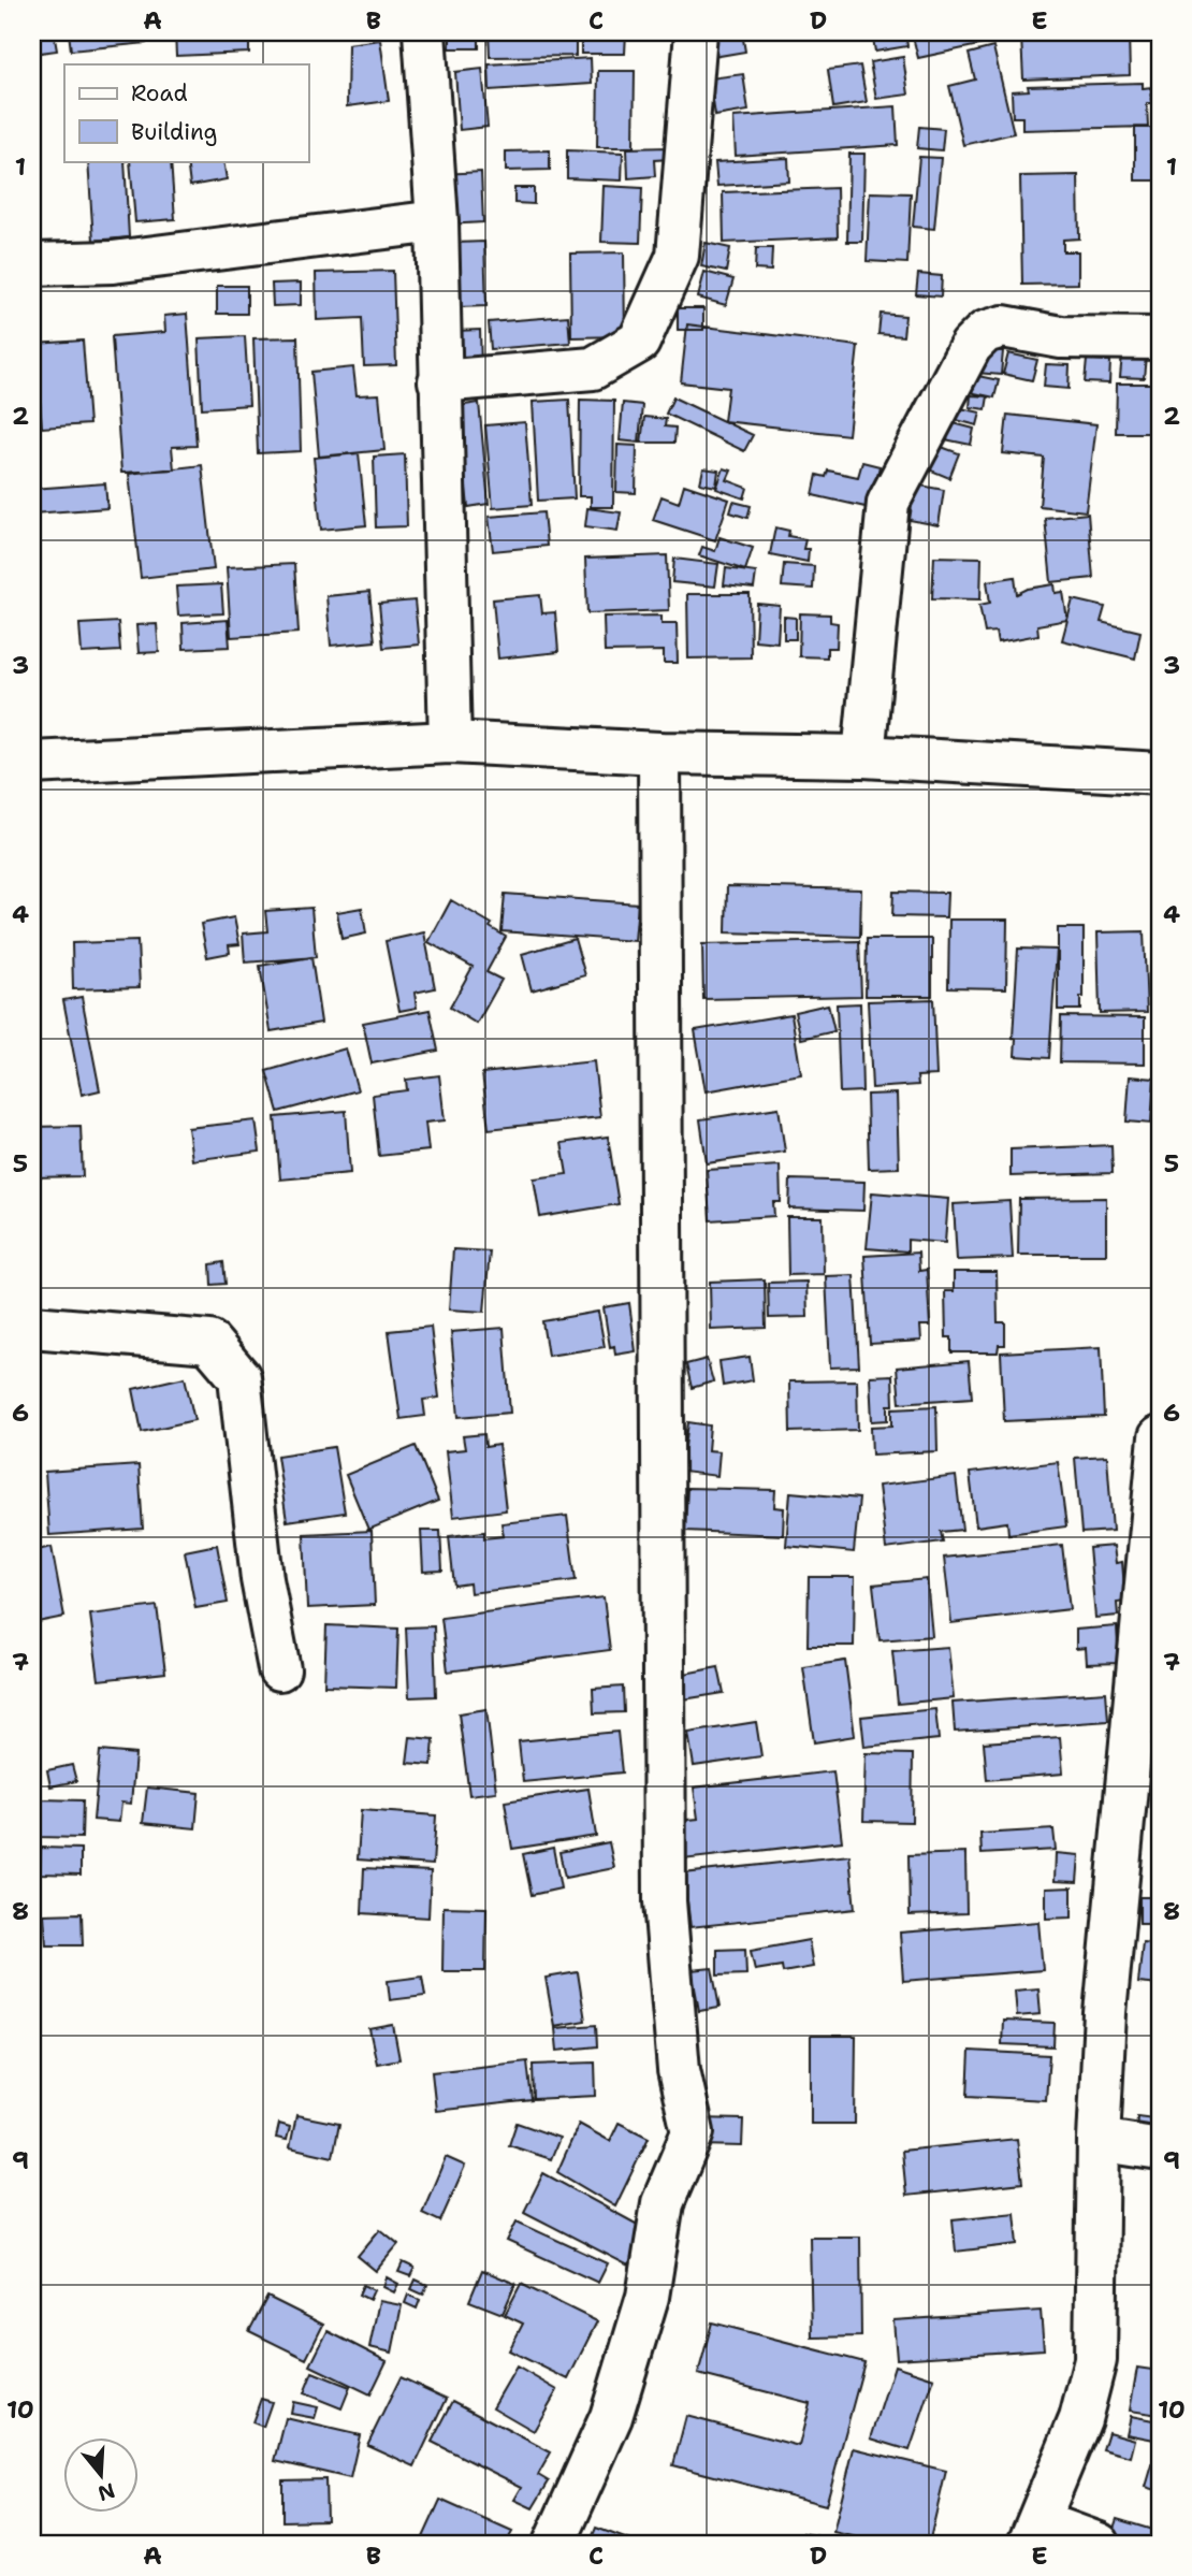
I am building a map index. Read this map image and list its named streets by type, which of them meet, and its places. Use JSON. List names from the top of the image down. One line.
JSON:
{"legend":["Road","Building"],"north":"bottom","grid":{"columns":["A","B","C","D","E"],"rows":["1","2","3","4","5","6","7","8","9","10"]}}
